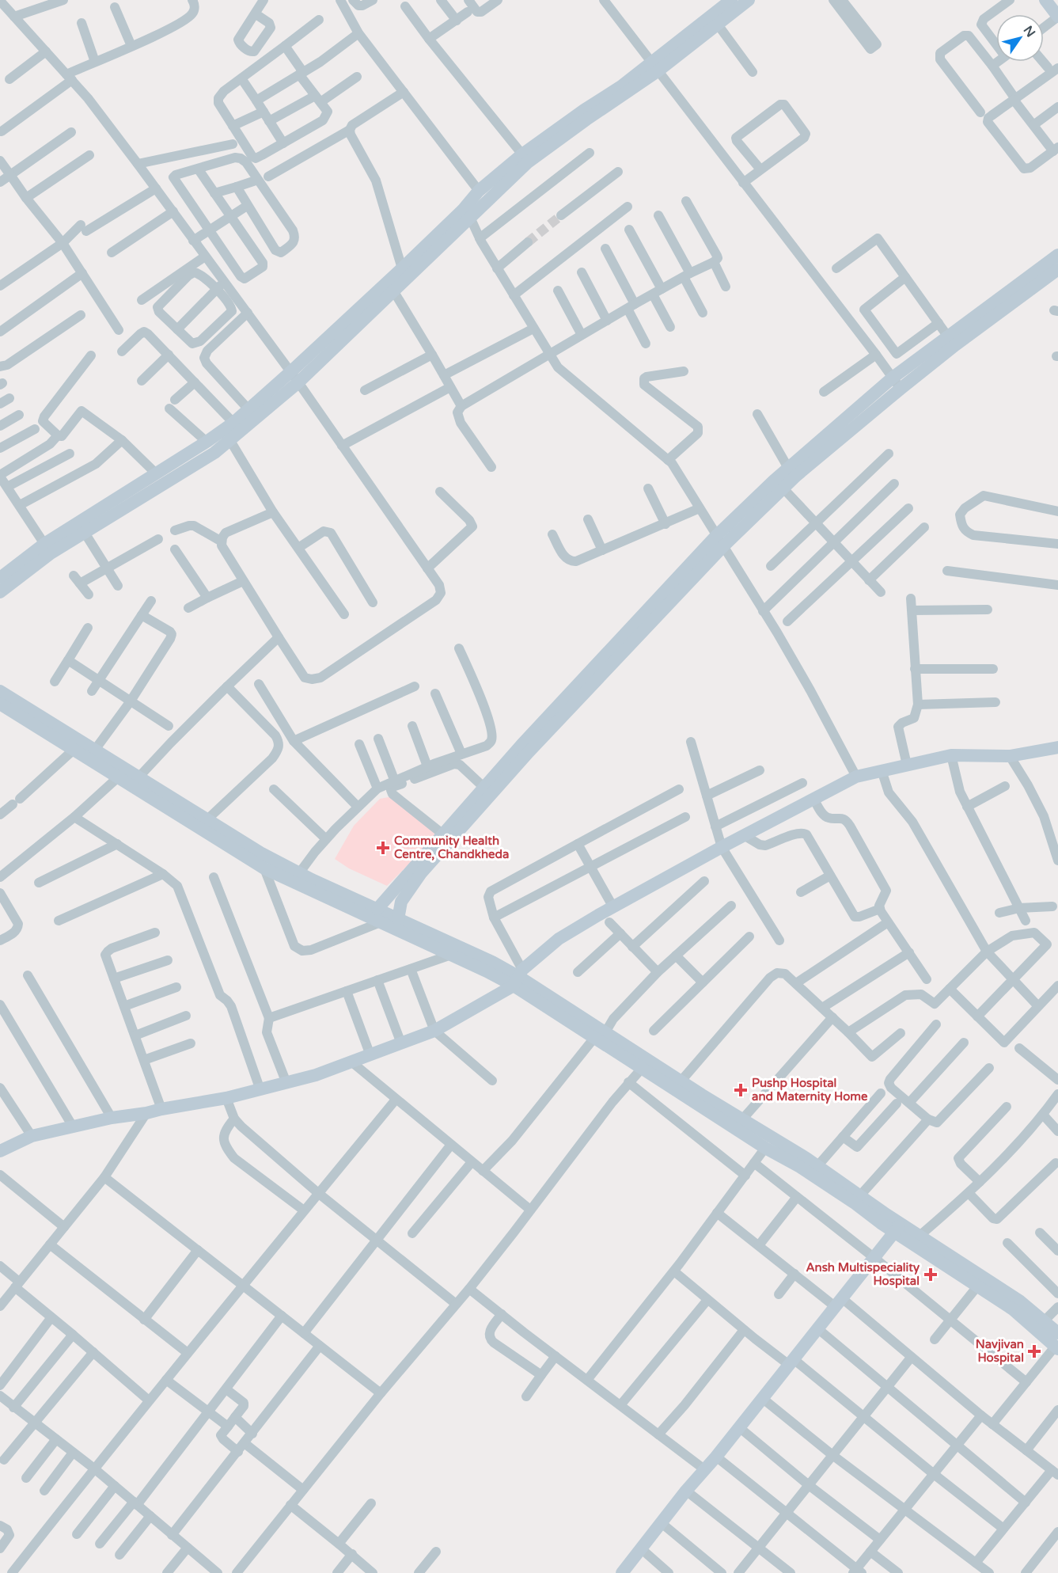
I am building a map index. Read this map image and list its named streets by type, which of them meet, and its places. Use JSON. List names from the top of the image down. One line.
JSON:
{"places":{"health":["Community Health Centre, Chandkheda","Pushp Hospital and Maternity Home","Ansh Multispeciality Hospital","Navjivan Hospital"]},"north":"top right"}
